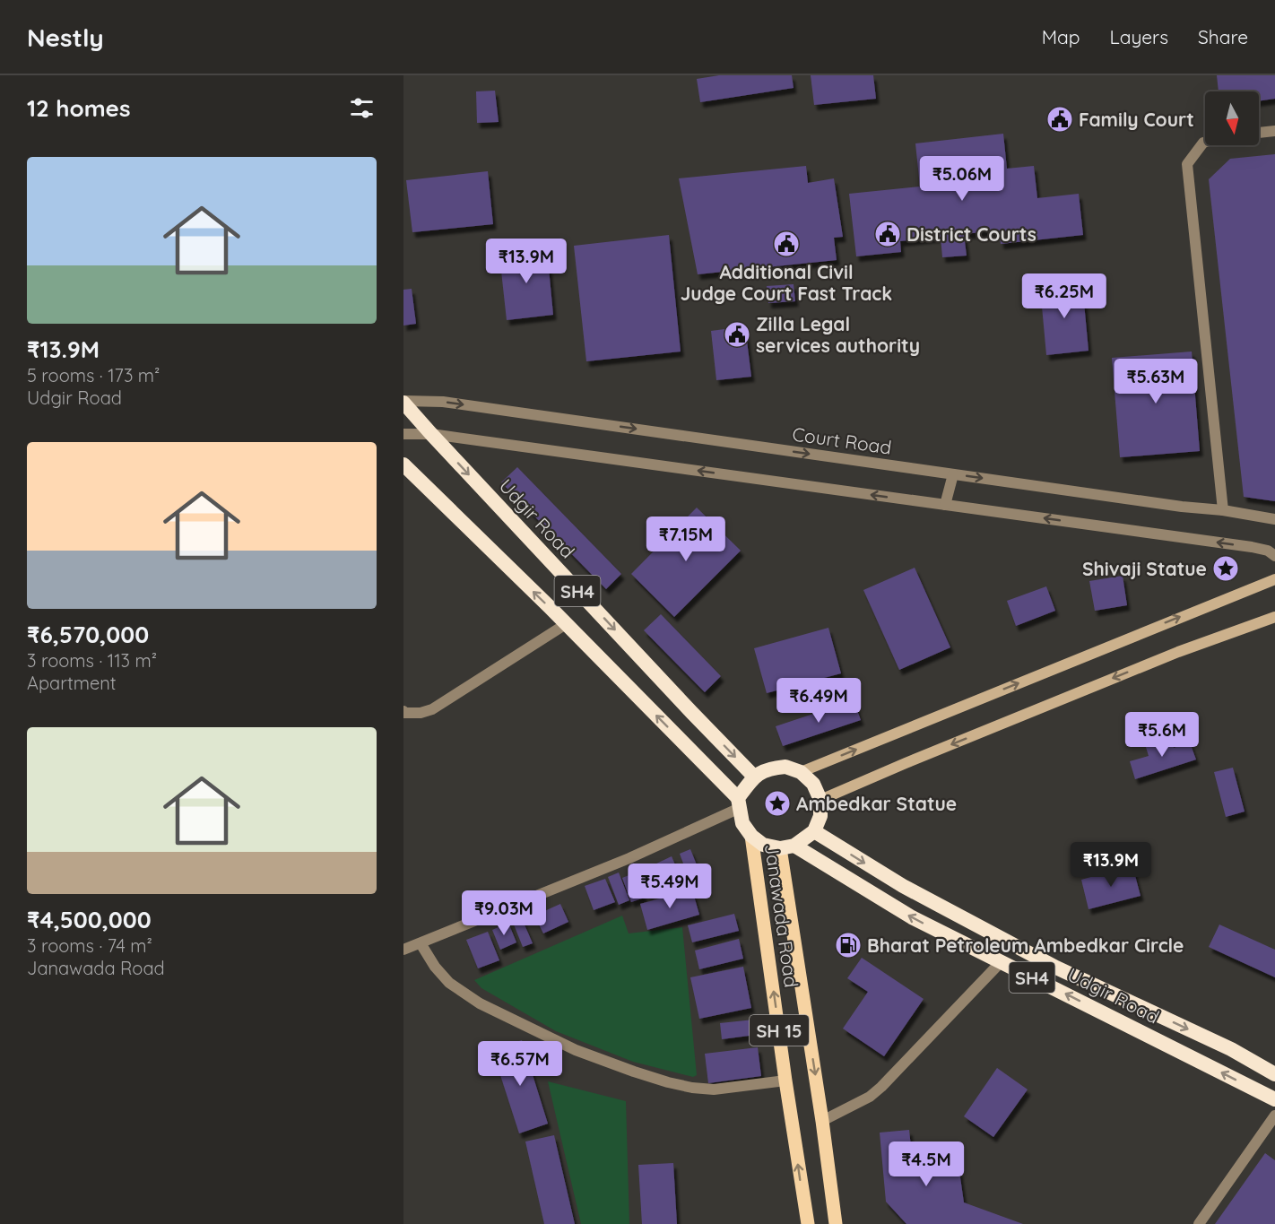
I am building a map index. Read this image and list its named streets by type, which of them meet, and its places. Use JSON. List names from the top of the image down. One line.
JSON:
{"streets":{"highway":["Udgir Road","SH4"],"main road":["Janawada Road","SH 15"],"street":["Court Road"]},"crossings":[["Court Road","Udgir Road"],["Udgir Road","SH4"],["Udgir Road","Janawada Road"],["SH4","Janawada Road"]],"places":{"public building":["Family Court","District Courts","Additional Civil Judge Court Fast Track","Zilla Legal services authority"],"place":["Shivaji Statue","Ambedkar Statue"],"fuel station":["Bharat Petroleum Ambedkar Circle"]},"north":"bottom","page":{"header":"Nestly","nav":["Map","Layers","Share"],"heading":"12 homes","list":[{"name":"₹13.9M","note":"5 rooms · 173 m² · Udgir Road"},{"name":"₹6,570,000","note":"3 rooms · 113 m² · Apartment"},{"name":"₹4,500,000","note":"3 rooms · 74 m² · Janawada Road"}],"price":["₹5.06M","₹13.9M","₹6.25M","₹5.63M","₹7.15M","₹6.49M","₹5.6M","₹13.9M","₹5.49M","₹9.03M","₹6.57M","₹4.5M"]}}
